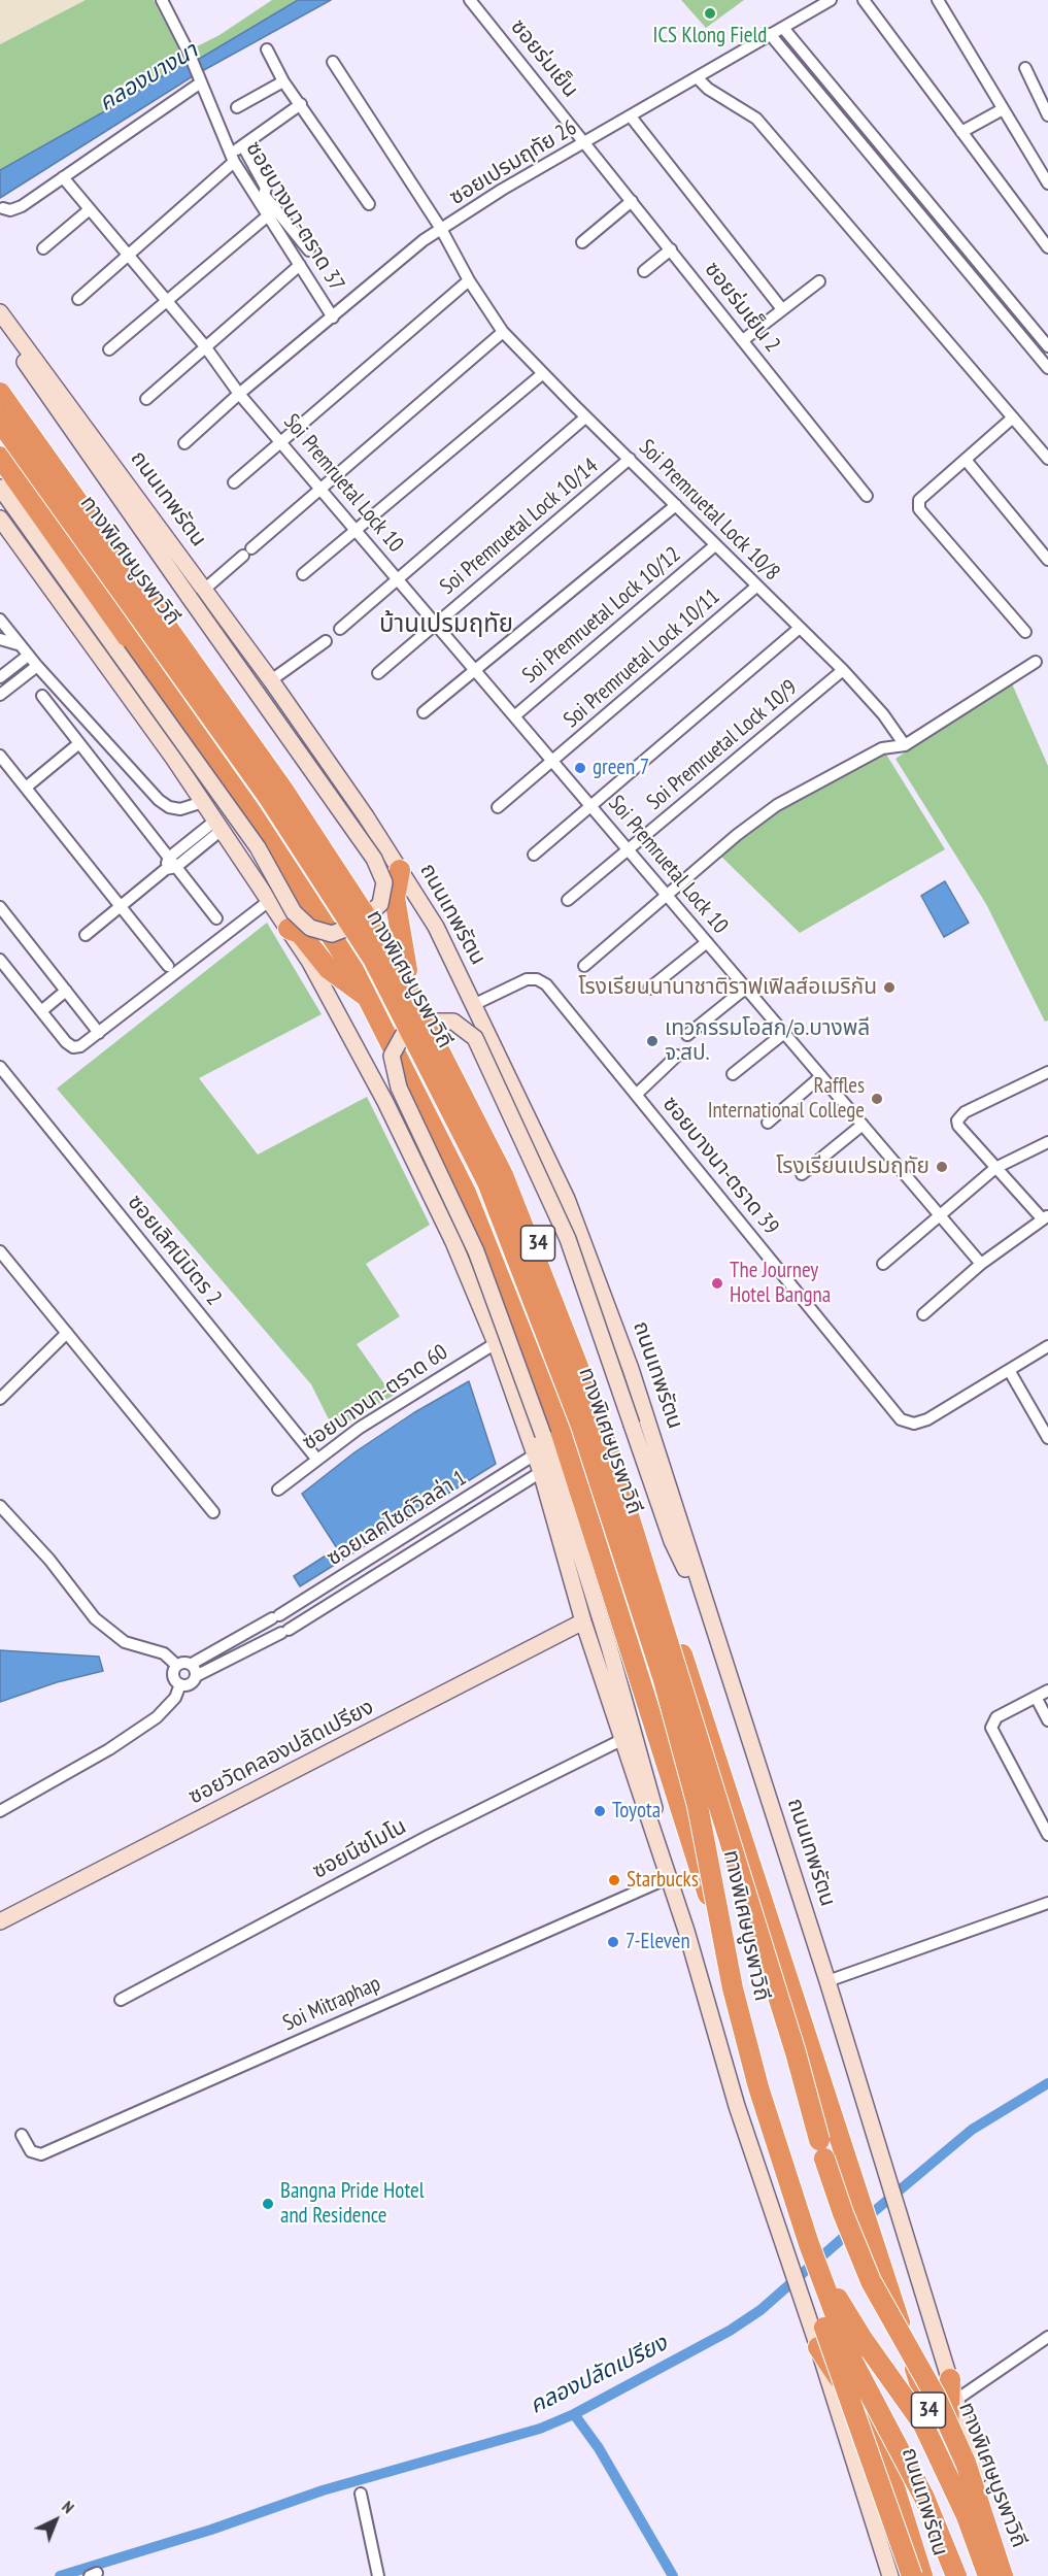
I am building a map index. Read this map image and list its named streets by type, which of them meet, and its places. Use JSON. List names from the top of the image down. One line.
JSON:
{"streets":{"highway":["ถนนเทพรัตน","ทางพิเศษบูรพาวิถี","34"],"main road":["ซอยวัดคลองปลัดเปรียง"],"street":["ซอยร่มเย็น","ซอยเปรมฤทัย 26","ซอยบางนา-ตราด 37","ซอยร่มเย็น 2","Soi Premruetal Lock 10","Soi Premruetal Lock 10/8","Soi Premruetal Lock 10/14","Soi Premruetal Lock 10/12","Soi Premruetal Lock 10/11","Soi Premruetal Lock 10/9","ซอยบางนา-ตราด 39","ซอยเลิศนิมิตร 2","ซอยบางนา-ตราด 60","ซอยเลคไซด์วิลล่า 1","ซอยนีชโมโน","Soi Mitraphap"]},"crossings":[["ซอยร่มเย็น","ซอยเปรมฤทัย 26"],["ซอยร่มเย็น","ซอยร่มเย็น 2"],["ซอยเปรมฤทัย 26","ซอยบางนา-ตราด 37"],["ซอยเปรมฤทัย 26","ซอยร่มเย็น 2"],["ซอยเปรมฤทัย 26","Soi Premruetal Lock 10"],["ซอยเปรมฤทัย 26","Soi Premruetal Lock 10/8"],["Soi Premruetal Lock 10","Soi Premruetal Lock 10/14"],["Soi Premruetal Lock 10","Soi Premruetal Lock 10/12"],["Soi Premruetal Lock 10","Soi Premruetal Lock 10/11"],["Soi Premruetal Lock 10","Soi Premruetal Lock 10/9"],["ถนนเทพรัตน","ทางพิเศษบูรพาวิถี"],["ถนนเทพรัตน","ซอยบางนา-ตราด 39"],["Soi Premruetal Lock 10/8","Soi Premruetal Lock 10/14"],["Soi Premruetal Lock 10/8","Soi Premruetal Lock 10/12"],["Soi Premruetal Lock 10/8","Soi Premruetal Lock 10/11"],["Soi Premruetal Lock 10/8","Soi Premruetal Lock 10/9"],["ซอยเลิศนิมิตร 2","ซอยบางนา-ตราด 60"]],"districts":["บ้านเปรมฤทัย"],"water":["คลองบางนา","คลองปลัดเปรียง"],"places":["ICS Klong Field","green 7","โรงเรียนนานาชาติราฟเฟิลส์อเมริกัน","เทวกรรมโอสก/อ.บางพลี จ.สป.","Raffles International College","โรงเรียนเปรมฤทัย","The Journey Hotel Bangna","Toyota","Starbucks","7-Eleven","Bangna Pride Hotel and Residence"],"north":"top right"}
